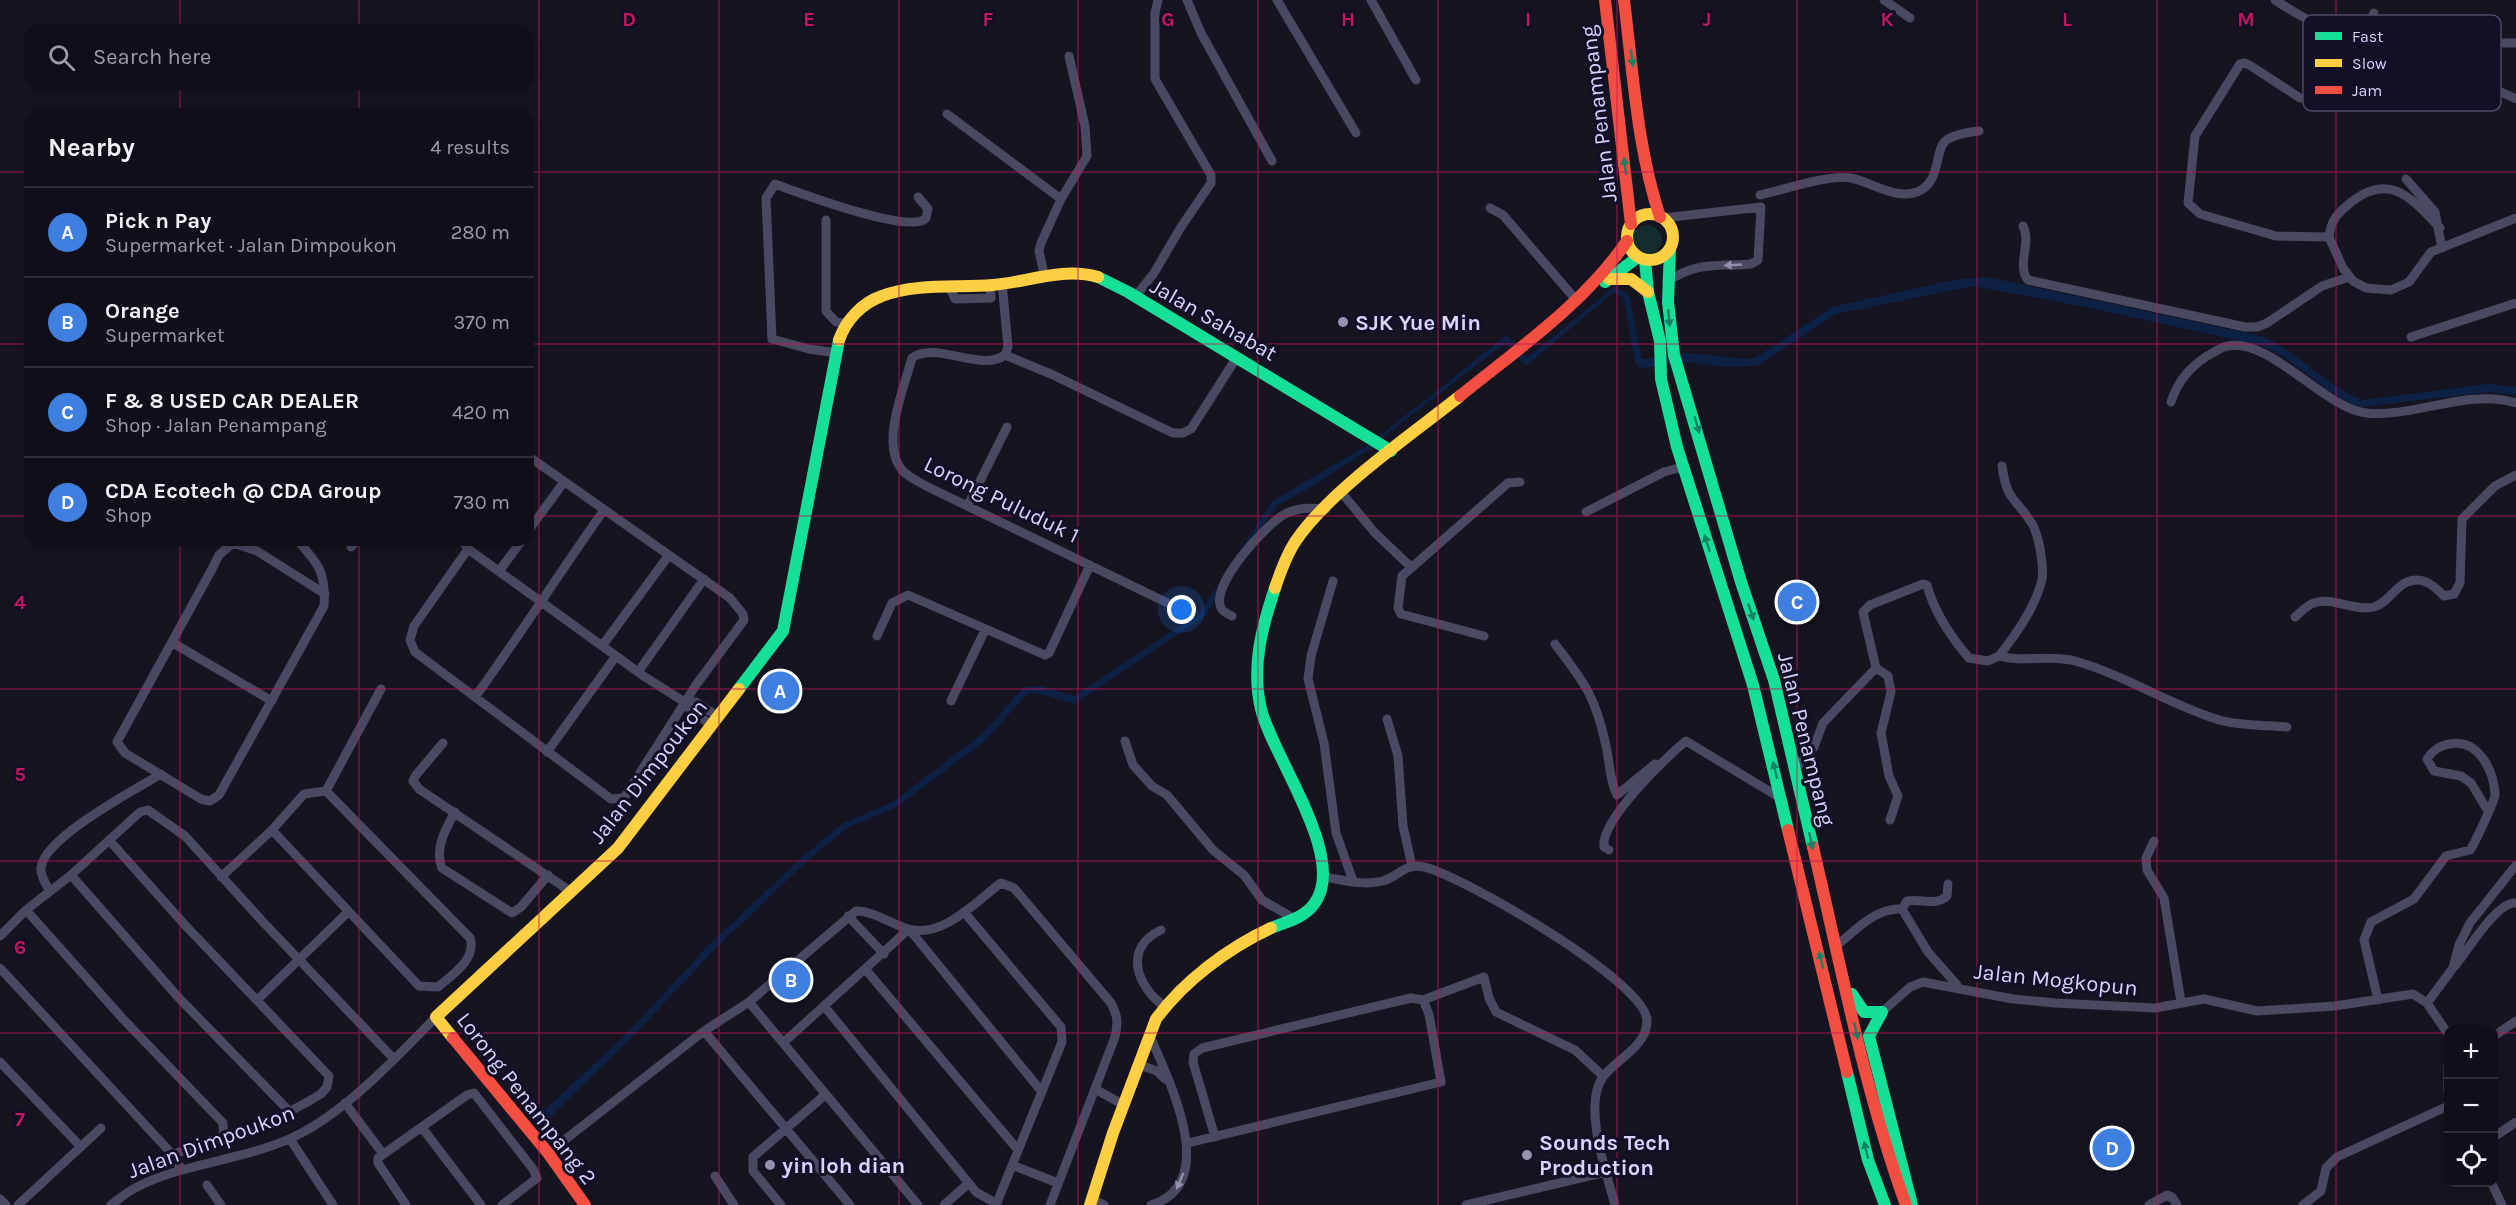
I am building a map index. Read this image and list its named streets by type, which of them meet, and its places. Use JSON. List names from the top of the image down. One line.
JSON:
{"streets":{"main road":["Jalan Penampang","Jalan Sahabat","Jalan Dimpoukon","Lorong Penampang 2"],"street":["Lorong Puluduk 1","Jalan Mogkopun"]},"crossings":[["Jalan Sahabat","Jalan Dimpoukon"],["Jalan Dimpoukon","Lorong Penampang 2"]],"places":["SJK Yue Min","Sounds Tech Production","yin loh dian"],"legend":["Fast","Slow","Jam"],"page":{"search":"Search here","heading":["Nearby","4 results"],"list":[{"mark":"A","name":"Pick n Pay","note":"Supermarket · Jalan Dimpoukon","value":"280 m"},{"mark":"B","name":"Orange","note":"Supermarket","value":"370 m"},{"mark":"C","name":"F & 8 USED CAR DEALER","note":"Shop · Jalan Penampang","value":"420 m"},{"mark":"D","name":"CDA Ecotech @ CDA Group","note":"Shop","value":"730 m"}],"pins":["C","A","B","D"],"map_buttons":["+","−"]},"grid":{"columns":["D","E","F","G","H","I","J","K","L","M"],"rows":["4","5","6","7"]}}
